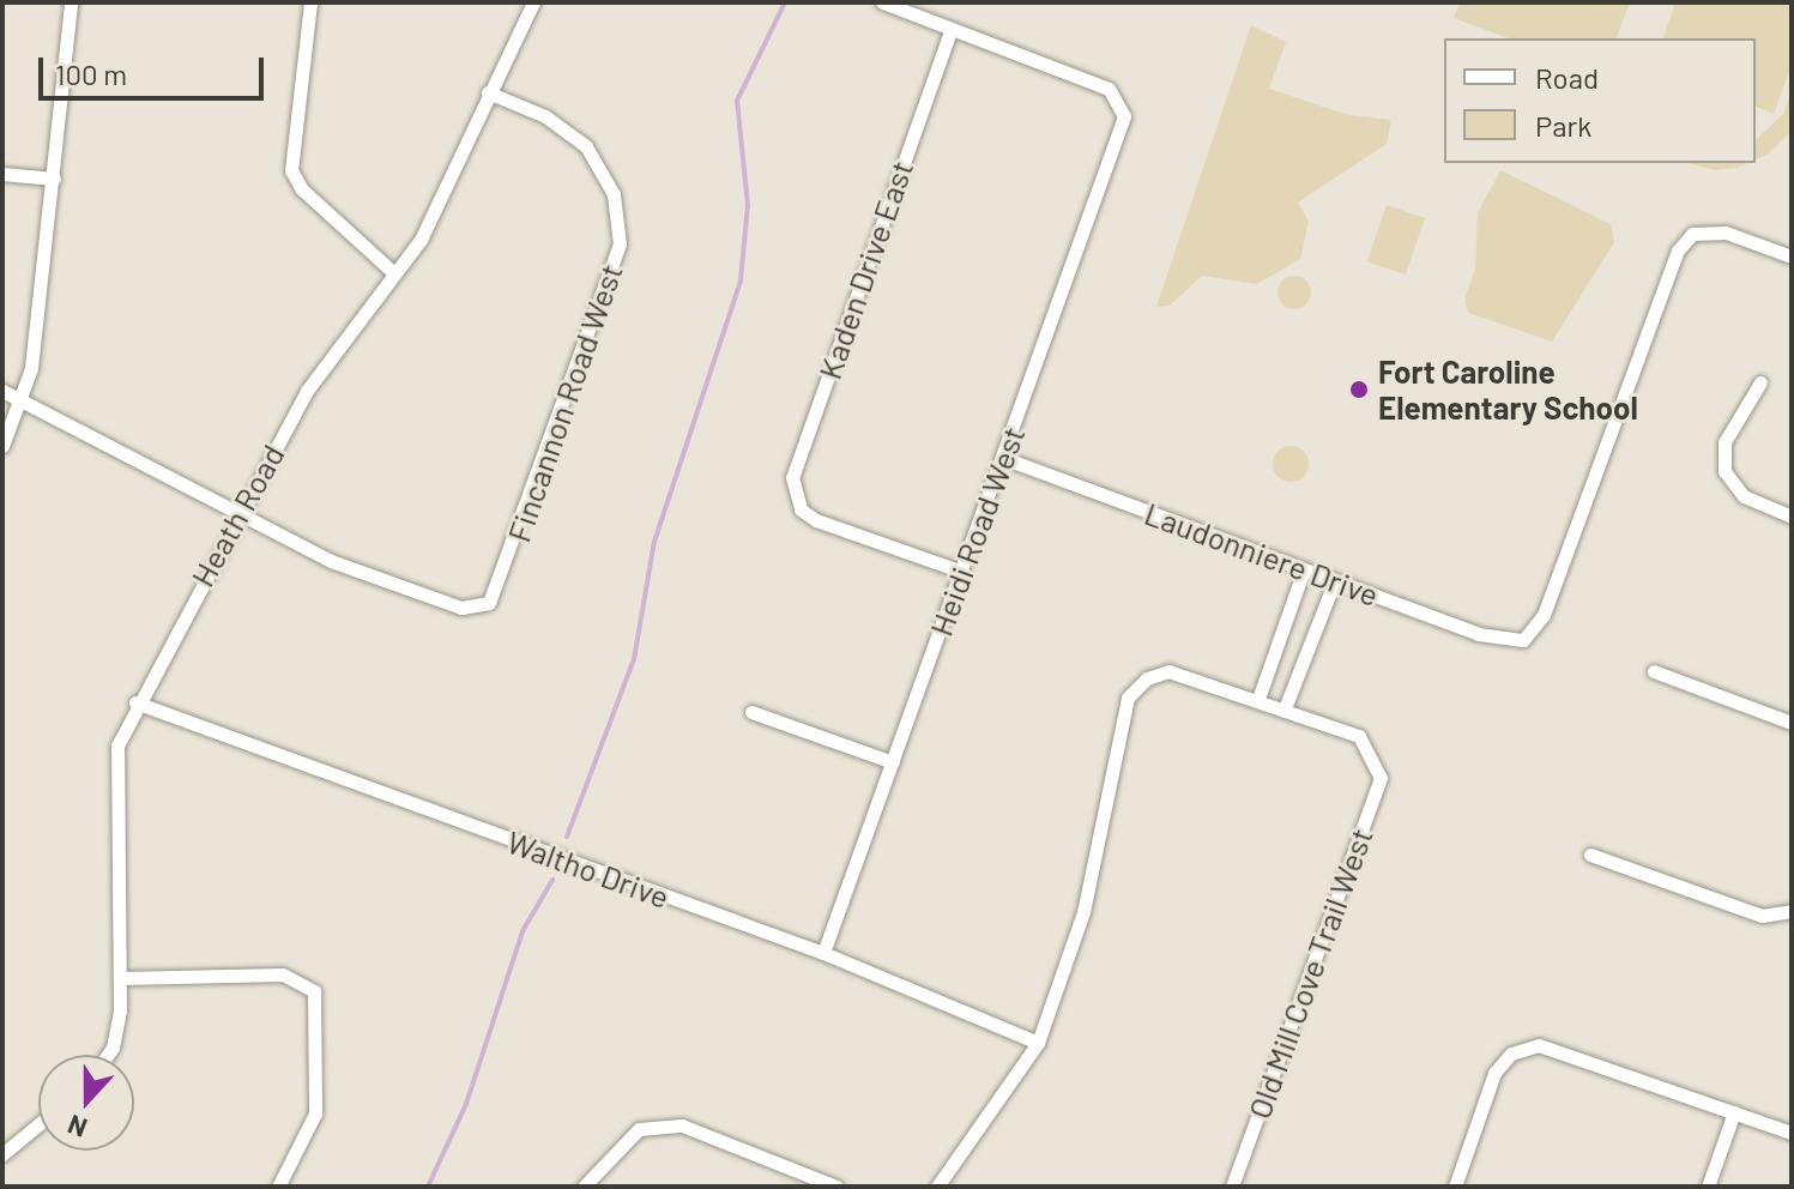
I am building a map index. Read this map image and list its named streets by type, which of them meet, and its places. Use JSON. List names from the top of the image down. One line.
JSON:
{"streets":{"street":["Kaden Drive East","Fincannon Road West","Heath Road","Heidi Road West","Laudonniere Drive","Waltho Drive","Old Mill Cove Trail West"]},"crossings":[["Kaden Drive East","Heidi Road West"],["Fincannon Road West","Heath Road"],["Heath Road","Waltho Drive"],["Heidi Road West","Laudonniere Drive"],["Heidi Road West","Waltho Drive"]],"places":["Fort Caroline Elementary School"],"legend":["Road","Park"],"scale_bar":"100 m","north":"bottom"}
